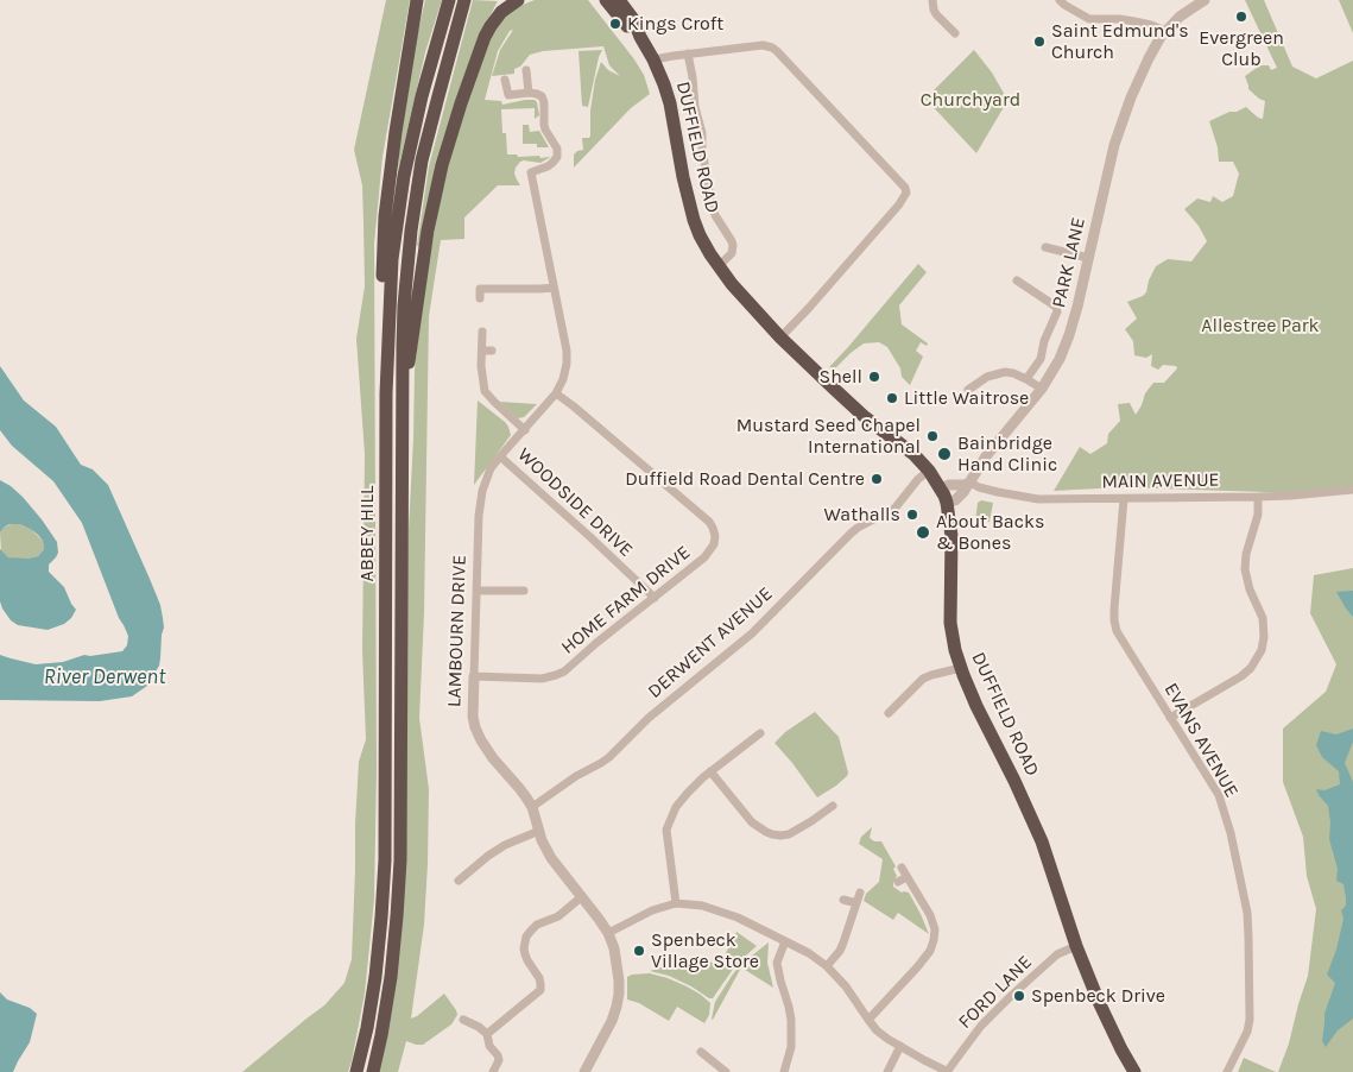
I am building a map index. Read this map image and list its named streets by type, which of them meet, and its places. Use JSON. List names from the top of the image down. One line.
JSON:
{"streets":{"highway":["DUFFIELD ROAD","ABBEY HILL"],"street":["PARK LANE","MAIN AVENUE","WOODSIDE DRIVE","HOME FARM DRIVE","LAMBOURN DRIVE","DERWENT AVENUE","EVANS AVENUE","FORD LANE"]},"crossings":[["DUFFIELD ROAD","PARK LANE"],["DUFFIELD ROAD","DERWENT AVENUE"],["DUFFIELD ROAD","FORD LANE"],["PARK LANE","MAIN AVENUE"],["MAIN AVENUE","EVANS AVENUE"],["WOODSIDE DRIVE","HOME FARM DRIVE"],["WOODSIDE DRIVE","LAMBOURN DRIVE"],["HOME FARM DRIVE","LAMBOURN DRIVE"],["LAMBOURN DRIVE","DERWENT AVENUE"]],"water":["River Derwent"],"parks":["Churchyard","Allestree Park"],"places":["Evergreen Club","Kings Croft","Saint Edmund's Church","Shell","Little Waitrose","Mustard Seed Chapel International","Bainbridge Hand Clinic","Duffield Road Dental Centre","Wathalls","About Backs & Bones","Spenbeck Village Store","Spenbeck Drive"]}
